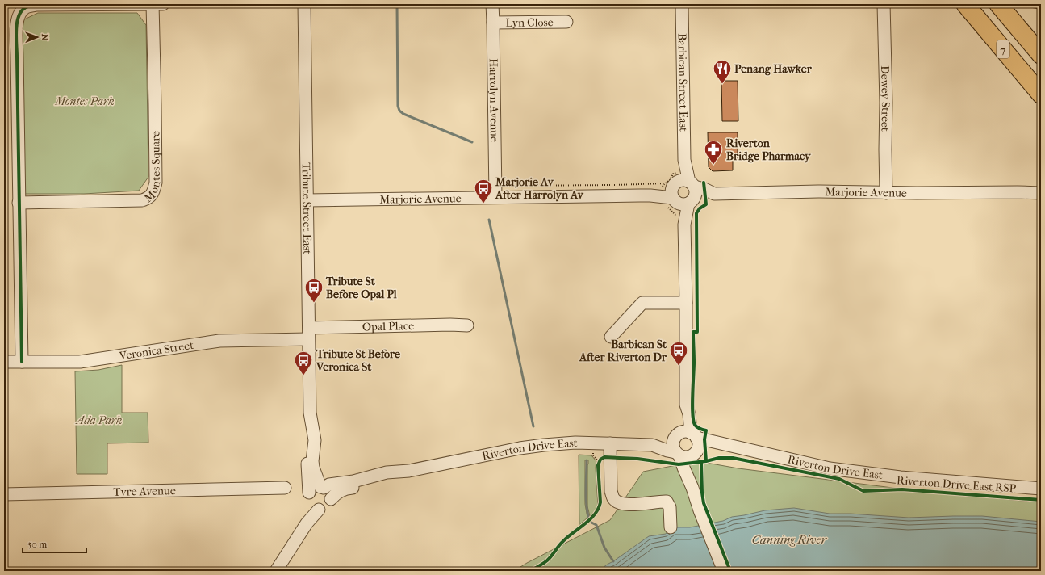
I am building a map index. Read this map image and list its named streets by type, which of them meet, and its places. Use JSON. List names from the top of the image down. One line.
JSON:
{"streets":{"highway":["7"],"street":["Lyn Close","Barbican Street East","Dewey Street","Harrolyn Avenue","Montes Square","Marjorie Avenue","Tribute Street East","Opal Place","Veronica Street","Riverton Drive East","Tyre Avenue"],"cycle path":["Riverton Drive East RSP"]},"crossings":[["Lyn Close","Harrolyn Avenue"],["Barbican Street East","Marjorie Avenue"],["Dewey Street","Marjorie Avenue"],["Harrolyn Avenue","Marjorie Avenue"],["Marjorie Avenue","Tribute Street East"],["Tribute Street East","Opal Place"],["Tribute Street East","Veronica Street"],["Tribute Street East","Riverton Drive East"],["Opal Place","Veronica Street"]],"water":["Canning River"],"parks":["Montes Park","Ada Park"],"places":{"restaurant":["Penang Hawker"],"pharmacy":["Riverton Bridge Pharmacy"],"bus stop":["Marjorie Av After Harrolyn Av","Tribute St Before Opal Pl","Barbican St After Riverton Dr","Tribute St Before Veronica St"]},"scale_bar":"50 m","north":"right"}
